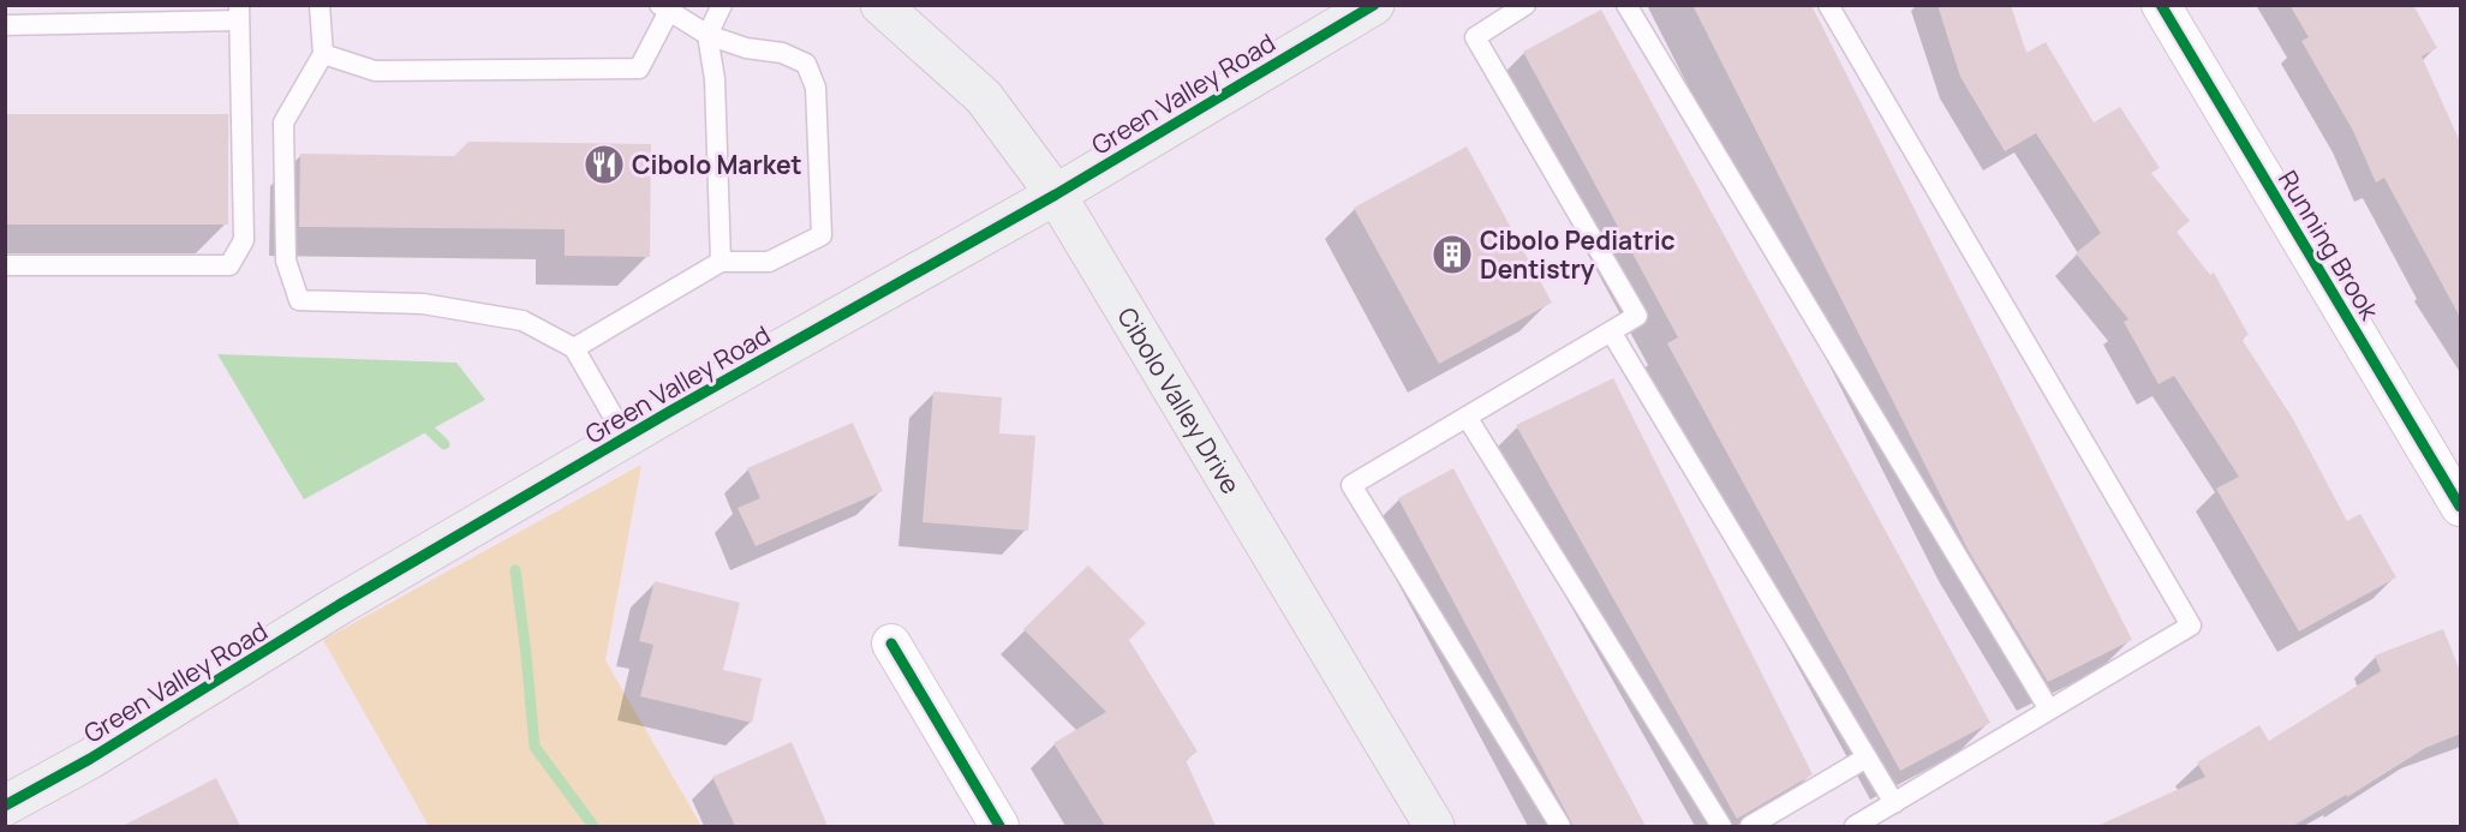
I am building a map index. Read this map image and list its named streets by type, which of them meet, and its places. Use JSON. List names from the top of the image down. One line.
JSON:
{"streets":{"street":["Green Valley Road","Running Brook","Cibolo Valley Drive"]},"crossings":[["Green Valley Road","Cibolo Valley Drive"]],"places":{"restaurant":["Cibolo Market"],"building":["Cibolo Pediatric Dentistry"]}}
